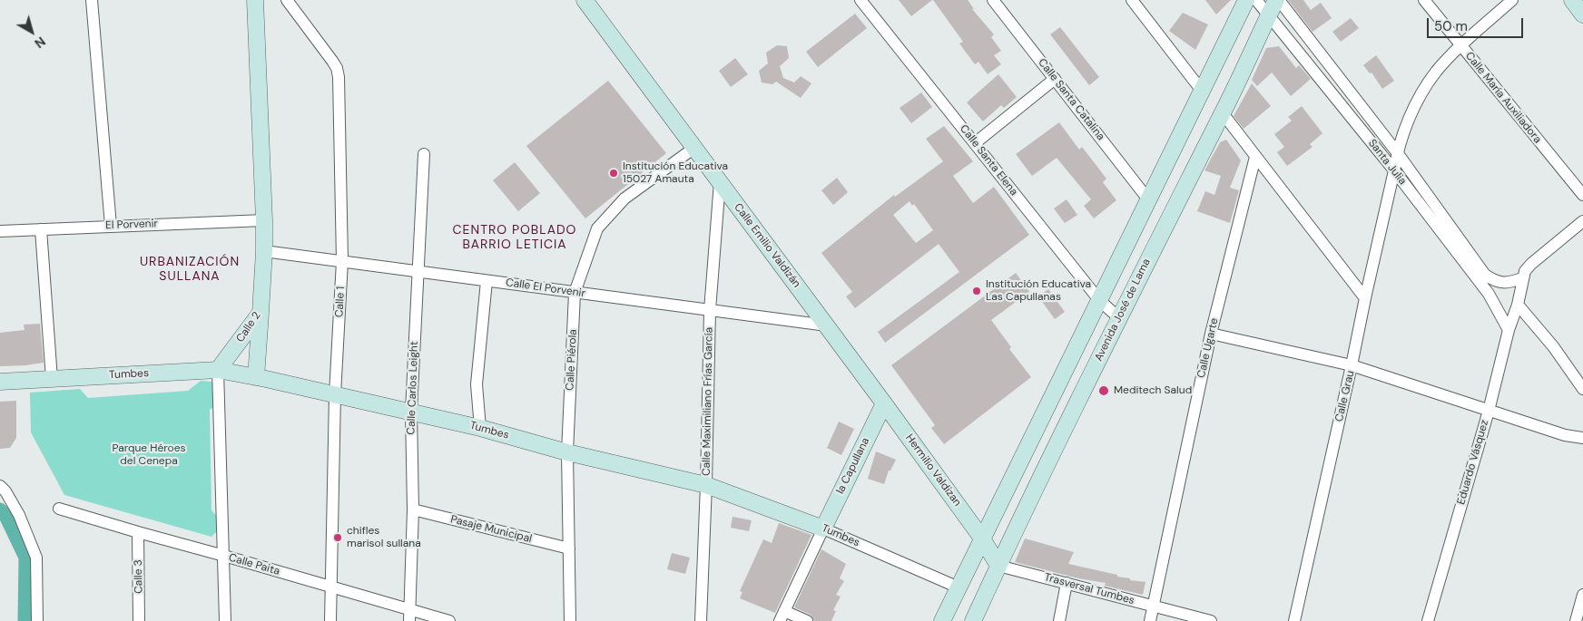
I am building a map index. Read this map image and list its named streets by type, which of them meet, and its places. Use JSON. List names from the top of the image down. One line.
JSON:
{"streets":{"street":["Calle María Auxiliadora","Calle Santa Catalina","Calle Santa Elena","Santa Julia","El Porvenir","Calle Emilio Valdizán","Calle El Porvenir","Calle 1","Avenida José de Lama","Calle 2","Calle Ugarte","Calle Piérola","Tumbes","Calle Carlos Leight","Calle Grau","Calle Maximiliano Frías García","Eduardo Vásquez","la Capullana","Hermilio Valdizan","Pasaje Municipal","Calle Paita","Calle 3","Trasversal Tumbes"]},"crossings":[["Calle María Auxiliadora","Calle Grau"],["Calle Santa Elena","Avenida José de Lama"],["Santa Julia","Avenida José de Lama"],["Santa Julia","Calle Grau"],["Santa Julia","Eduardo Vásquez"],["El Porvenir","Calle 2"],["Calle Emilio Valdizán","Calle El Porvenir"],["Calle Emilio Valdizán","Calle Piérola"],["Calle Emilio Valdizán","Calle Maximiliano Frías García"],["Calle Emilio Valdizán","la Capullana"],["Calle Emilio Valdizán","Hermilio Valdizan"],["Calle El Porvenir","Calle 1"],["Calle El Porvenir","Calle 2"],["Calle El Porvenir","Calle Piérola"],["Calle El Porvenir","Calle Carlos Leight"],["Calle El Porvenir","Calle Maximiliano Frías García"],["Calle 1","Tumbes"],["Calle 1","Calle Paita"],["Avenida José de Lama","Trasversal Tumbes"],["Calle 2","Tumbes"],["Calle Ugarte","Trasversal Tumbes"],["Calle Piérola","Tumbes"],["Calle Piérola","Pasaje Municipal"],["Tumbes","Calle Carlos Leight"],["Tumbes","Calle Maximiliano Frías García"],["Tumbes","la Capullana"],["Calle Carlos Leight","Pasaje Municipal"],["Calle Carlos Leight","Calle Paita"],["la Capullana","Hermilio Valdizan"],["Calle Paita","Calle 3"]],"districts":["CENTRO POBLADO BARRIO LETICIA","URBANIZACIÓN SULLANA"],"parks":["Parque Héroes del Cenepa"],"places":["Institución Educativa 15027 Amauta","Institución Educativa Las Capullanas","Meditech Salud","chifles marisol sullana"],"scale_bar":"50 m","north":"bottom right"}
